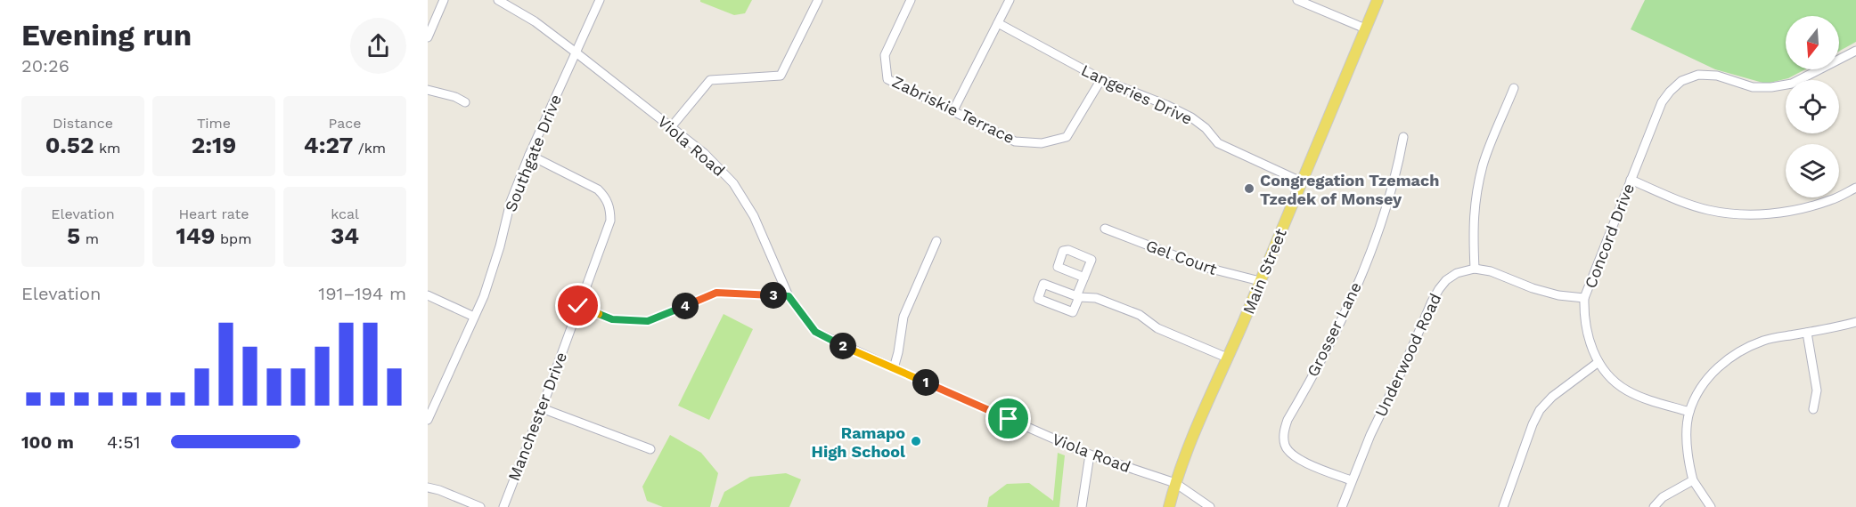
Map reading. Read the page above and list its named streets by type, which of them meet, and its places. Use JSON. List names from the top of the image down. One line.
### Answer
{"streets":{"main road":["Main Street"],"street":["Langeries Drive","Zabriskie Terrace","Viola Road","Southgate Drive","Concord Drive","Gel Court","Grosser Lane","Underwood Road","Manchester Drive"]},"crossings":[["Langeries Drive","Zabriskie Terrace"],["Langeries Drive","Main Street"],["Viola Road","Southgate Drive"],["Viola Road","Main Street"],["Southgate Drive","Manchester Drive"],["Gel Court","Main Street"],["Grosser Lane","Underwood Road"]],"places":["Congregation Tzemach Tzedek of Monsey","Ramapo High School"],"north":"bottom","page":{"heading":["Evening run","20:26"],"stats":[["Distance","0.52 km"],["Time","2:19"],["Pace","4:27 /km"],["Elevation","5 m"],["Heart rate","149 bpm"],["kcal","34"]],"chart":["Elevation","191–194 m"],"pins":["3","4","2","1"],"list":[{"name":"100 m","note":"4:51"}]}}
